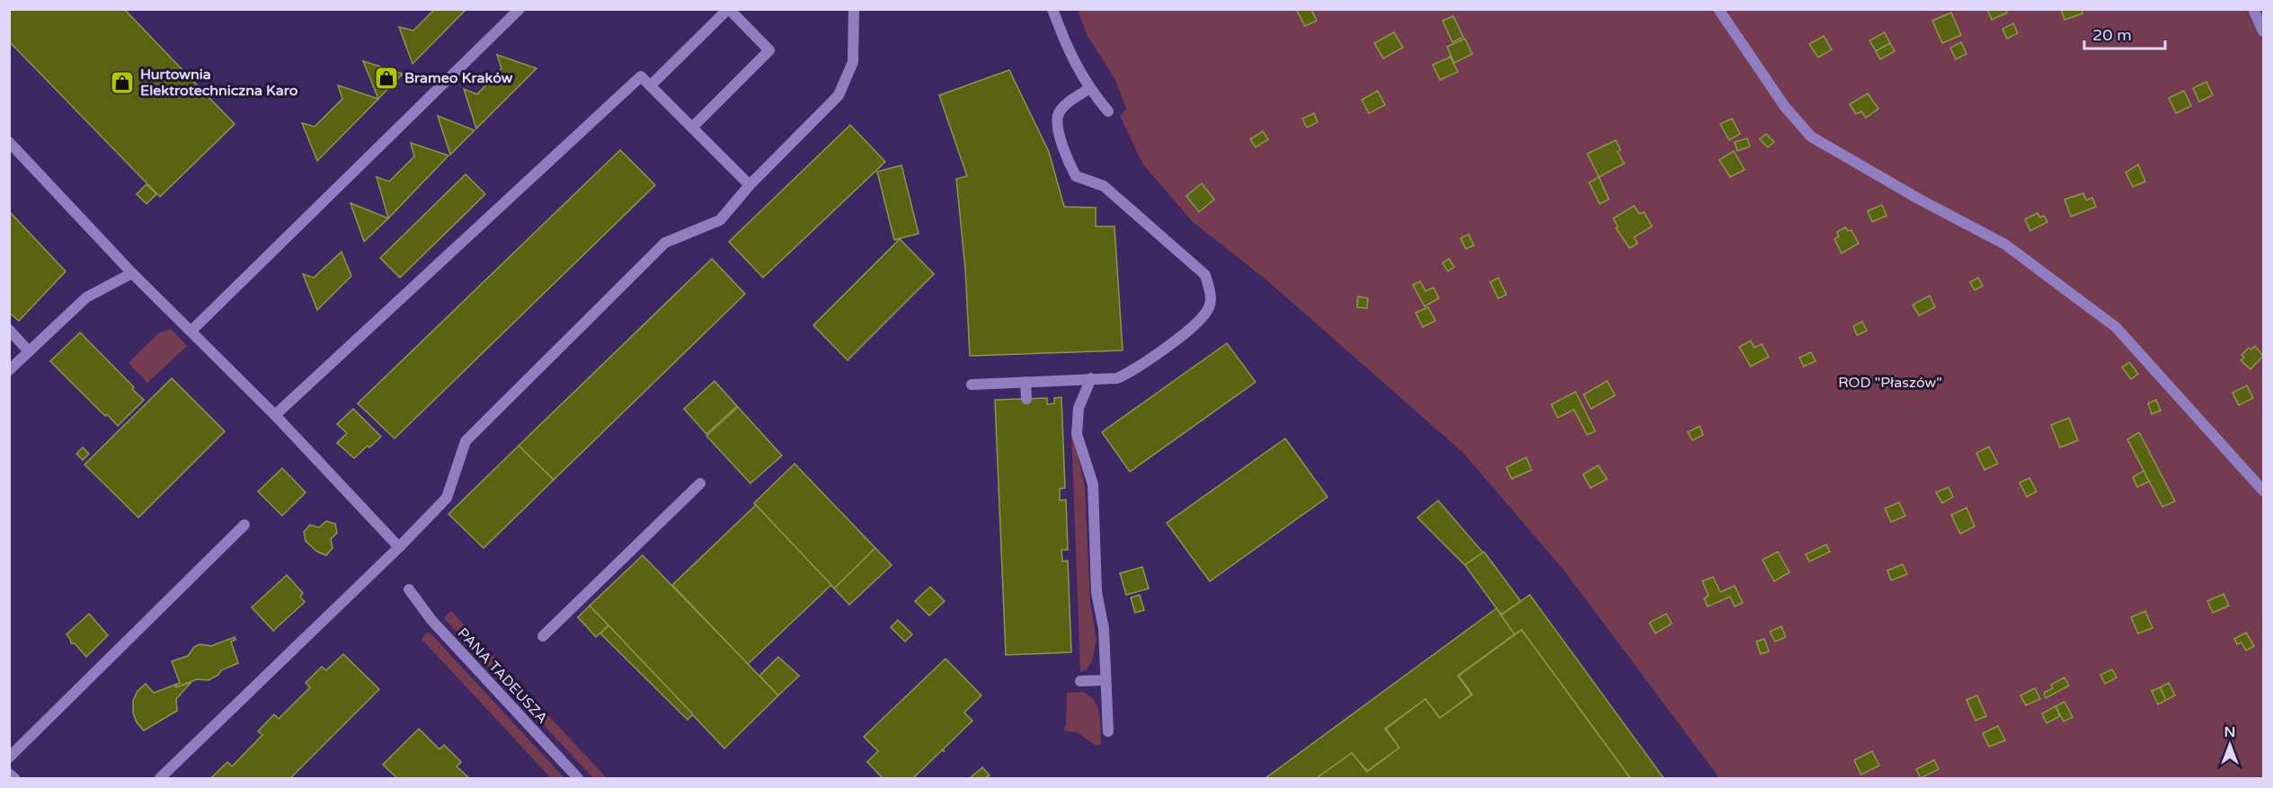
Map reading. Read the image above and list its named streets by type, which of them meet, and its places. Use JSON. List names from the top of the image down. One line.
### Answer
{"streets":{"street":["PANA TADEUSZA"]},"parks":["ROD \"Płaszów\""],"places":{"shop":["Brameo Kraków","Hurtownia Elektrotechniczna Karo"]},"scale_bar":"20 m","north":"top"}
